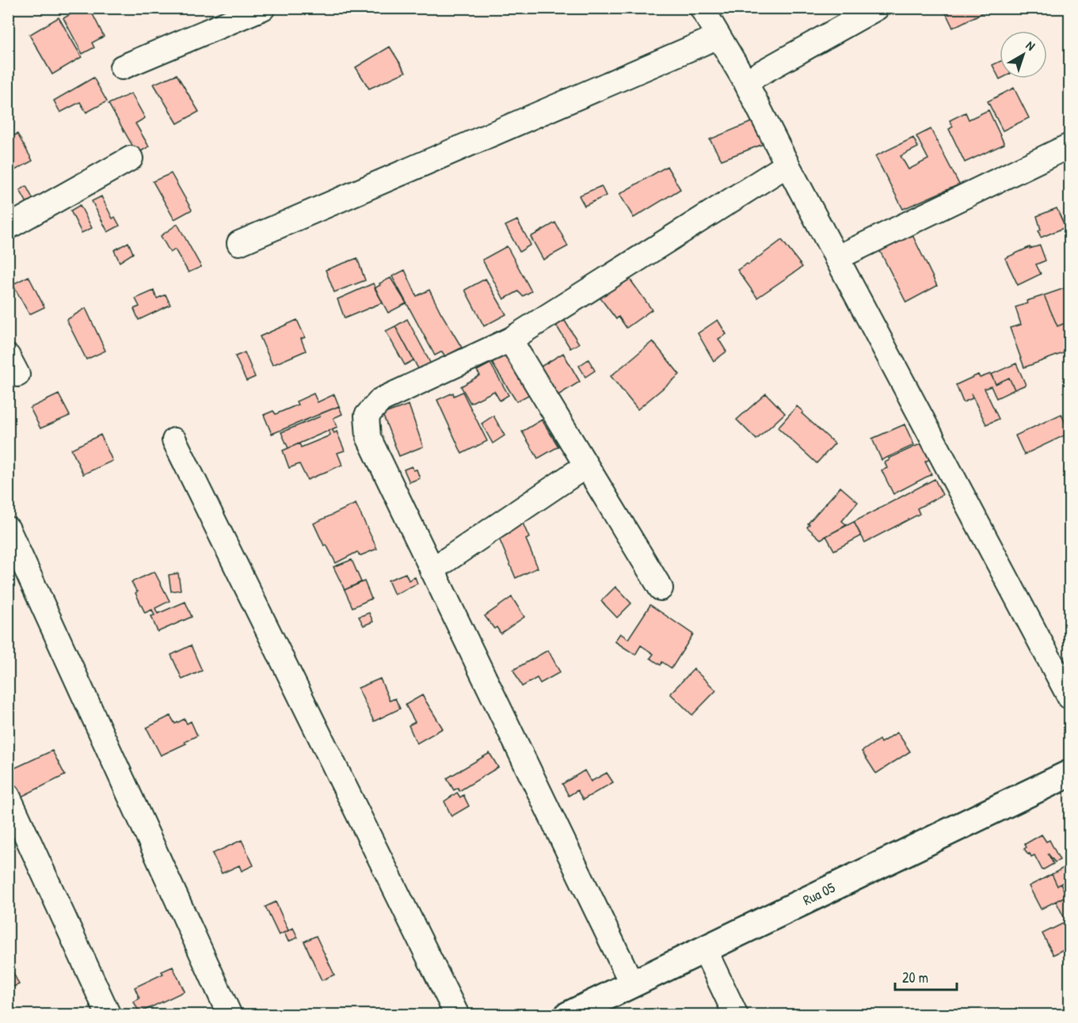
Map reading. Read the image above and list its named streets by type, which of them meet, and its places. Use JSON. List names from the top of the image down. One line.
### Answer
{"streets":{"street":["Rua 05"]},"scale_bar":"20 m","north":"top right"}
